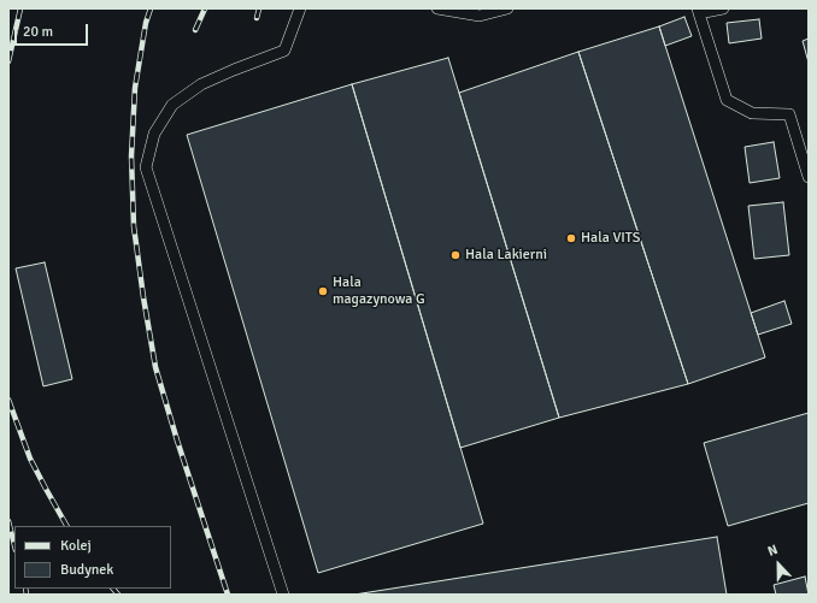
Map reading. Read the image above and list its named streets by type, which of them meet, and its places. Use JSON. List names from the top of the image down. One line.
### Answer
{"places":["Hala VITS","Hala Lakierni","Hala magazynowa G"],"legend":["Kolej","Budynek"],"scale_bar":"20 m","north":"top"}
